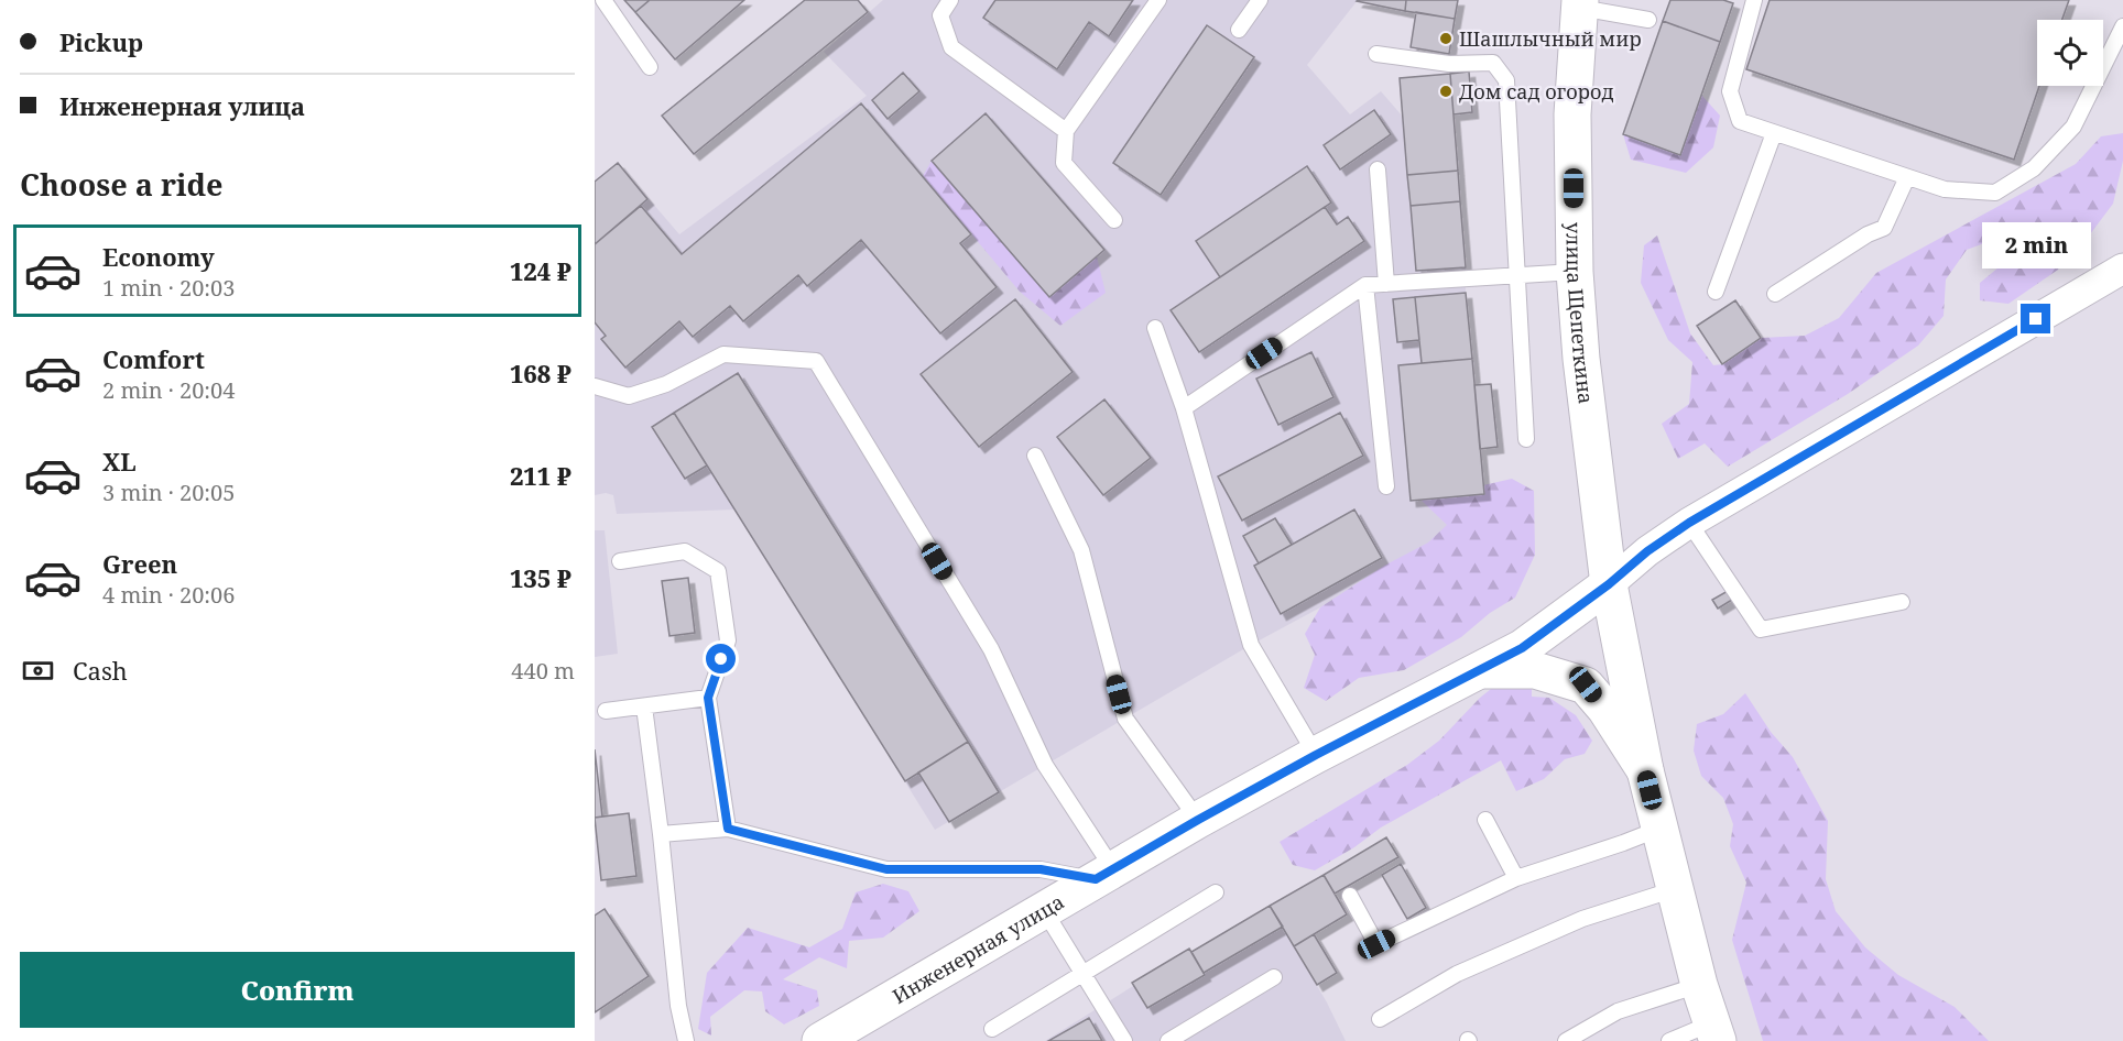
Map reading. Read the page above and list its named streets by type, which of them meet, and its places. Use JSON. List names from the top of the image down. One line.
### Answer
{"streets":{"street":["улица Щепеткина","Инженерная улица"]},"crossings":[["улица Щепеткина","Инженерная улица"]],"places":["Шашлычный мир","Дом сад огород"],"page":{"banner":["Pickup","Инженерная улица"],"heading":"Choose a ride","bubble":"2 min","list":[{"name":"Economy","note":"1 min · 20:03","value":"124 ₽"},{"name":"Comfort","note":"2 min · 20:04","value":"168 ₽"},{"name":"XL","note":"3 min · 20:05","value":"211 ₽"},{"name":"Green","note":"4 min · 20:06","value":"135 ₽"}],"pay":["Cash","440 m"],"buttons":"Confirm"}}
